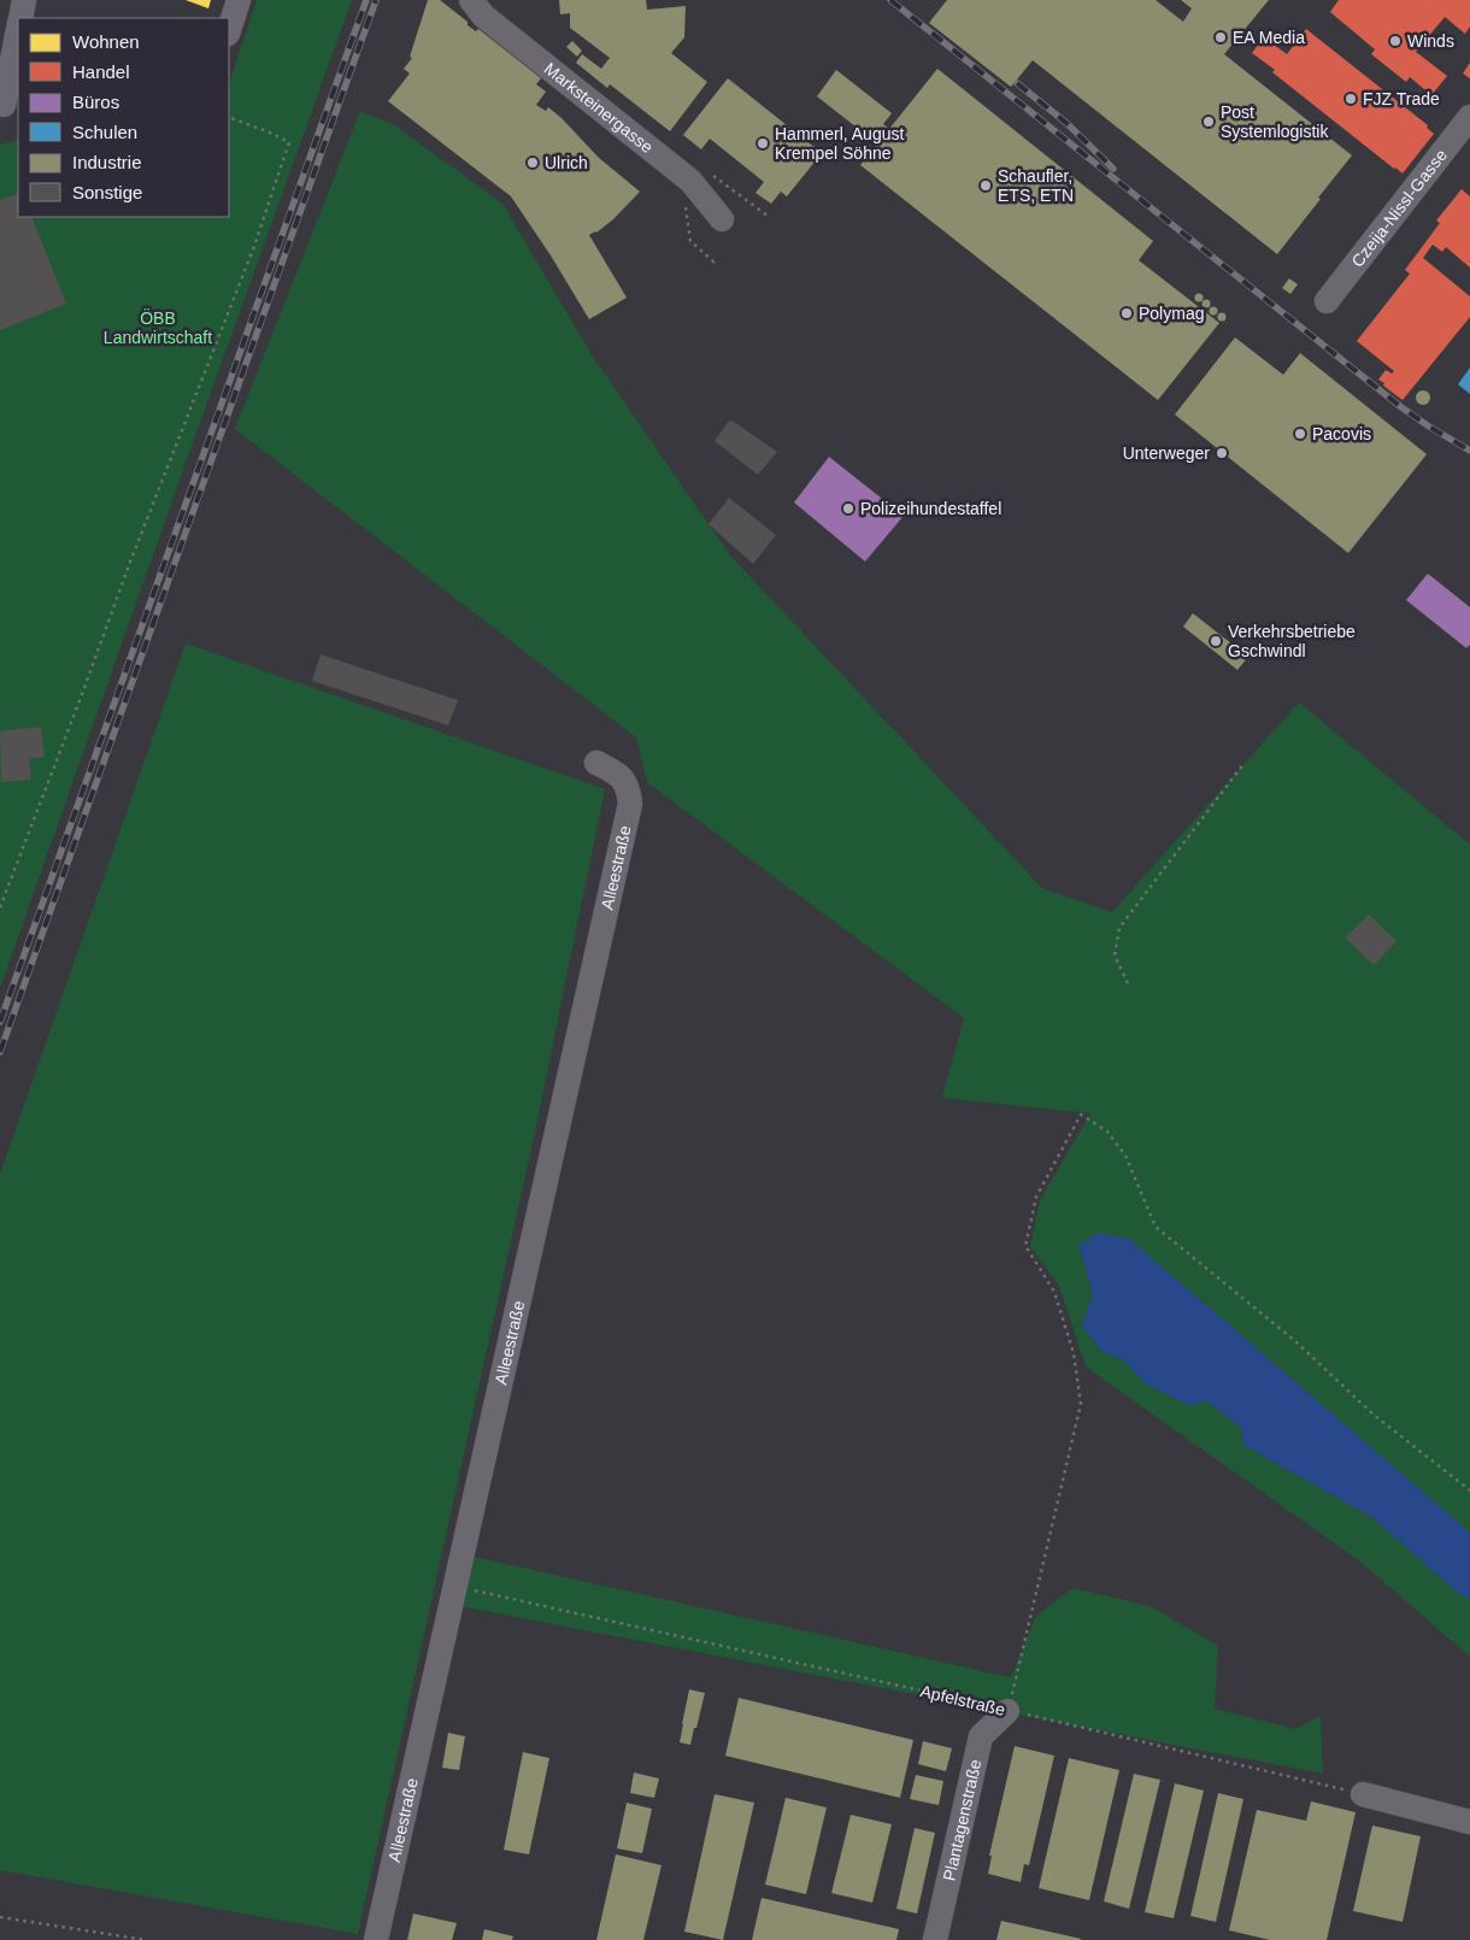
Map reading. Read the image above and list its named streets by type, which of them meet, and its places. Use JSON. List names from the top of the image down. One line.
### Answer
{"streets":{"street":["Marksteinergasse","Czeija-Nissl-Gasse","Alleestraße","Plantagenstraße"],"path":["Apfelstraße"]},"crossings":[["Alleestraße","Apfelstraße"],["Apfelstraße","Plantagenstraße"]],"parks":["ÖBB Landwirtschaft"],"places":["EA Media","Winds","FJZ Trade","Post Systemlogistik","Hammerl, August Krempel Söhne","Ulrich","Schaufler, ETS, ETN","Polymag","Pacovis","Unterweger","Polizeihundestaffel","Verkehrsbetriebe Gschwindl"],"legend":["Wohnen","Handel","Büros","Schulen","Industrie","Sonstige"]}
